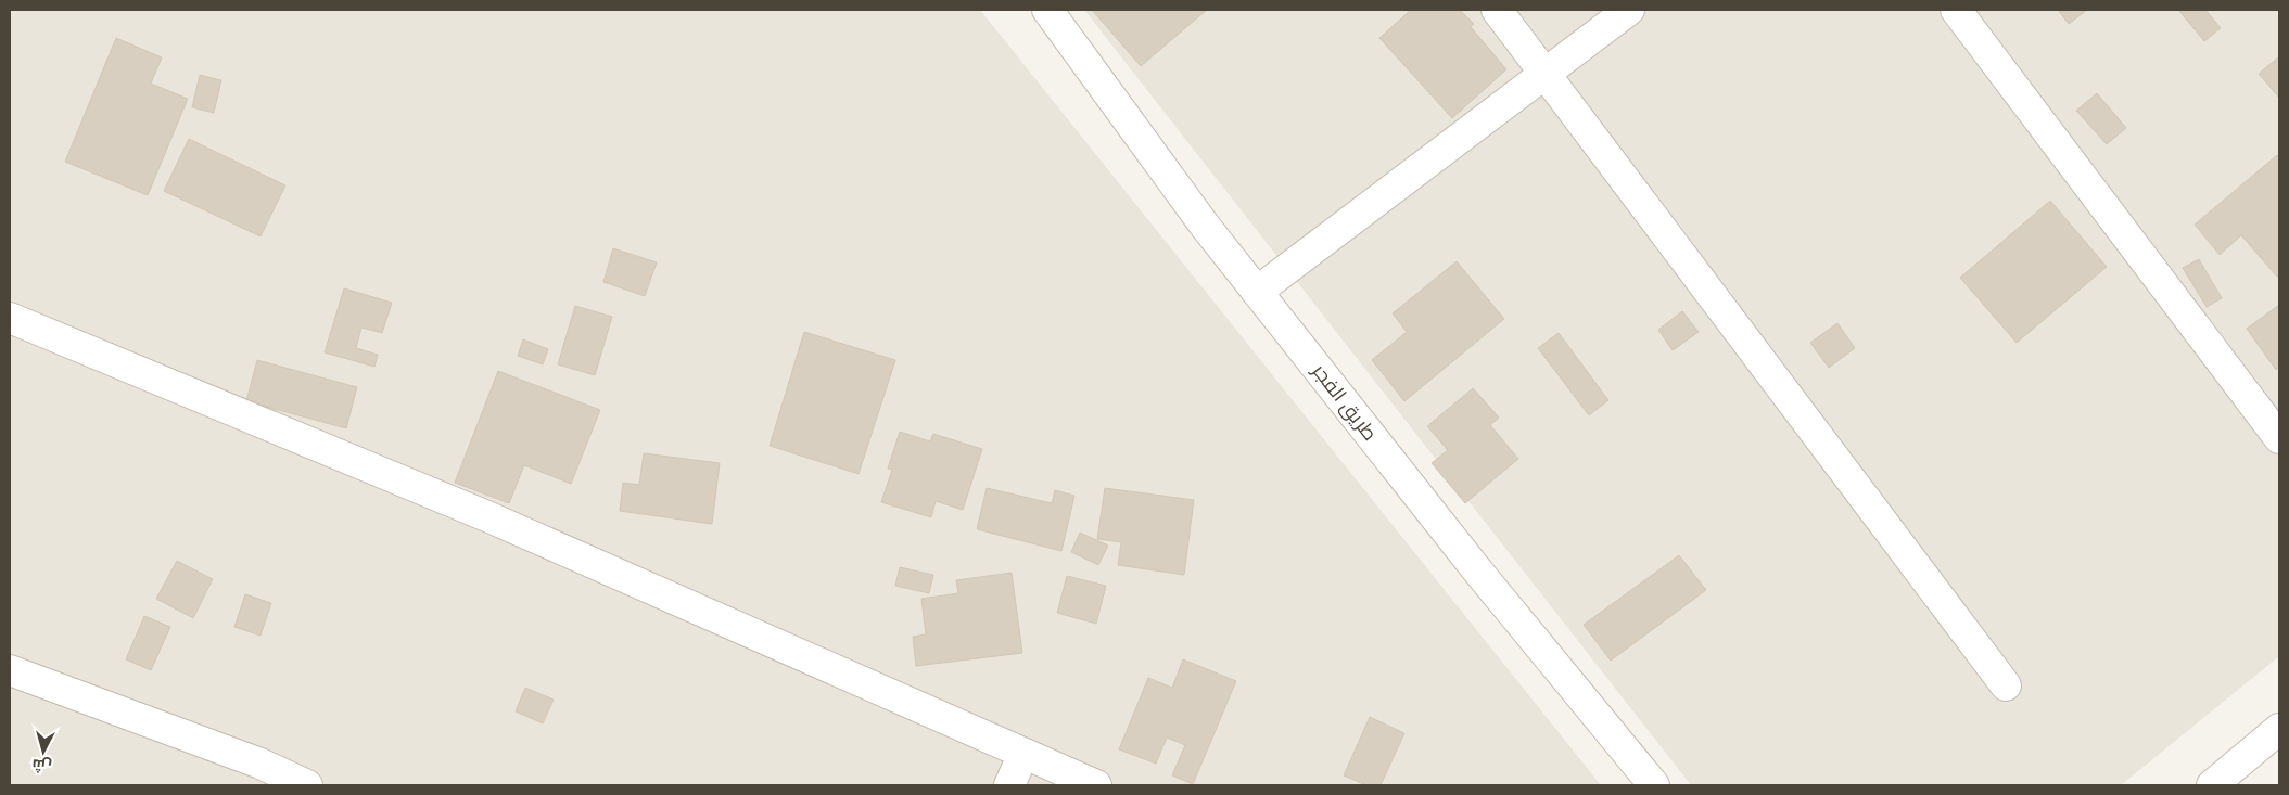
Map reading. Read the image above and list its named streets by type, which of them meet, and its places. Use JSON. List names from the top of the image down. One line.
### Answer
{"streets":{"street":["طريق الفجر"]},"north":"bottom"}
